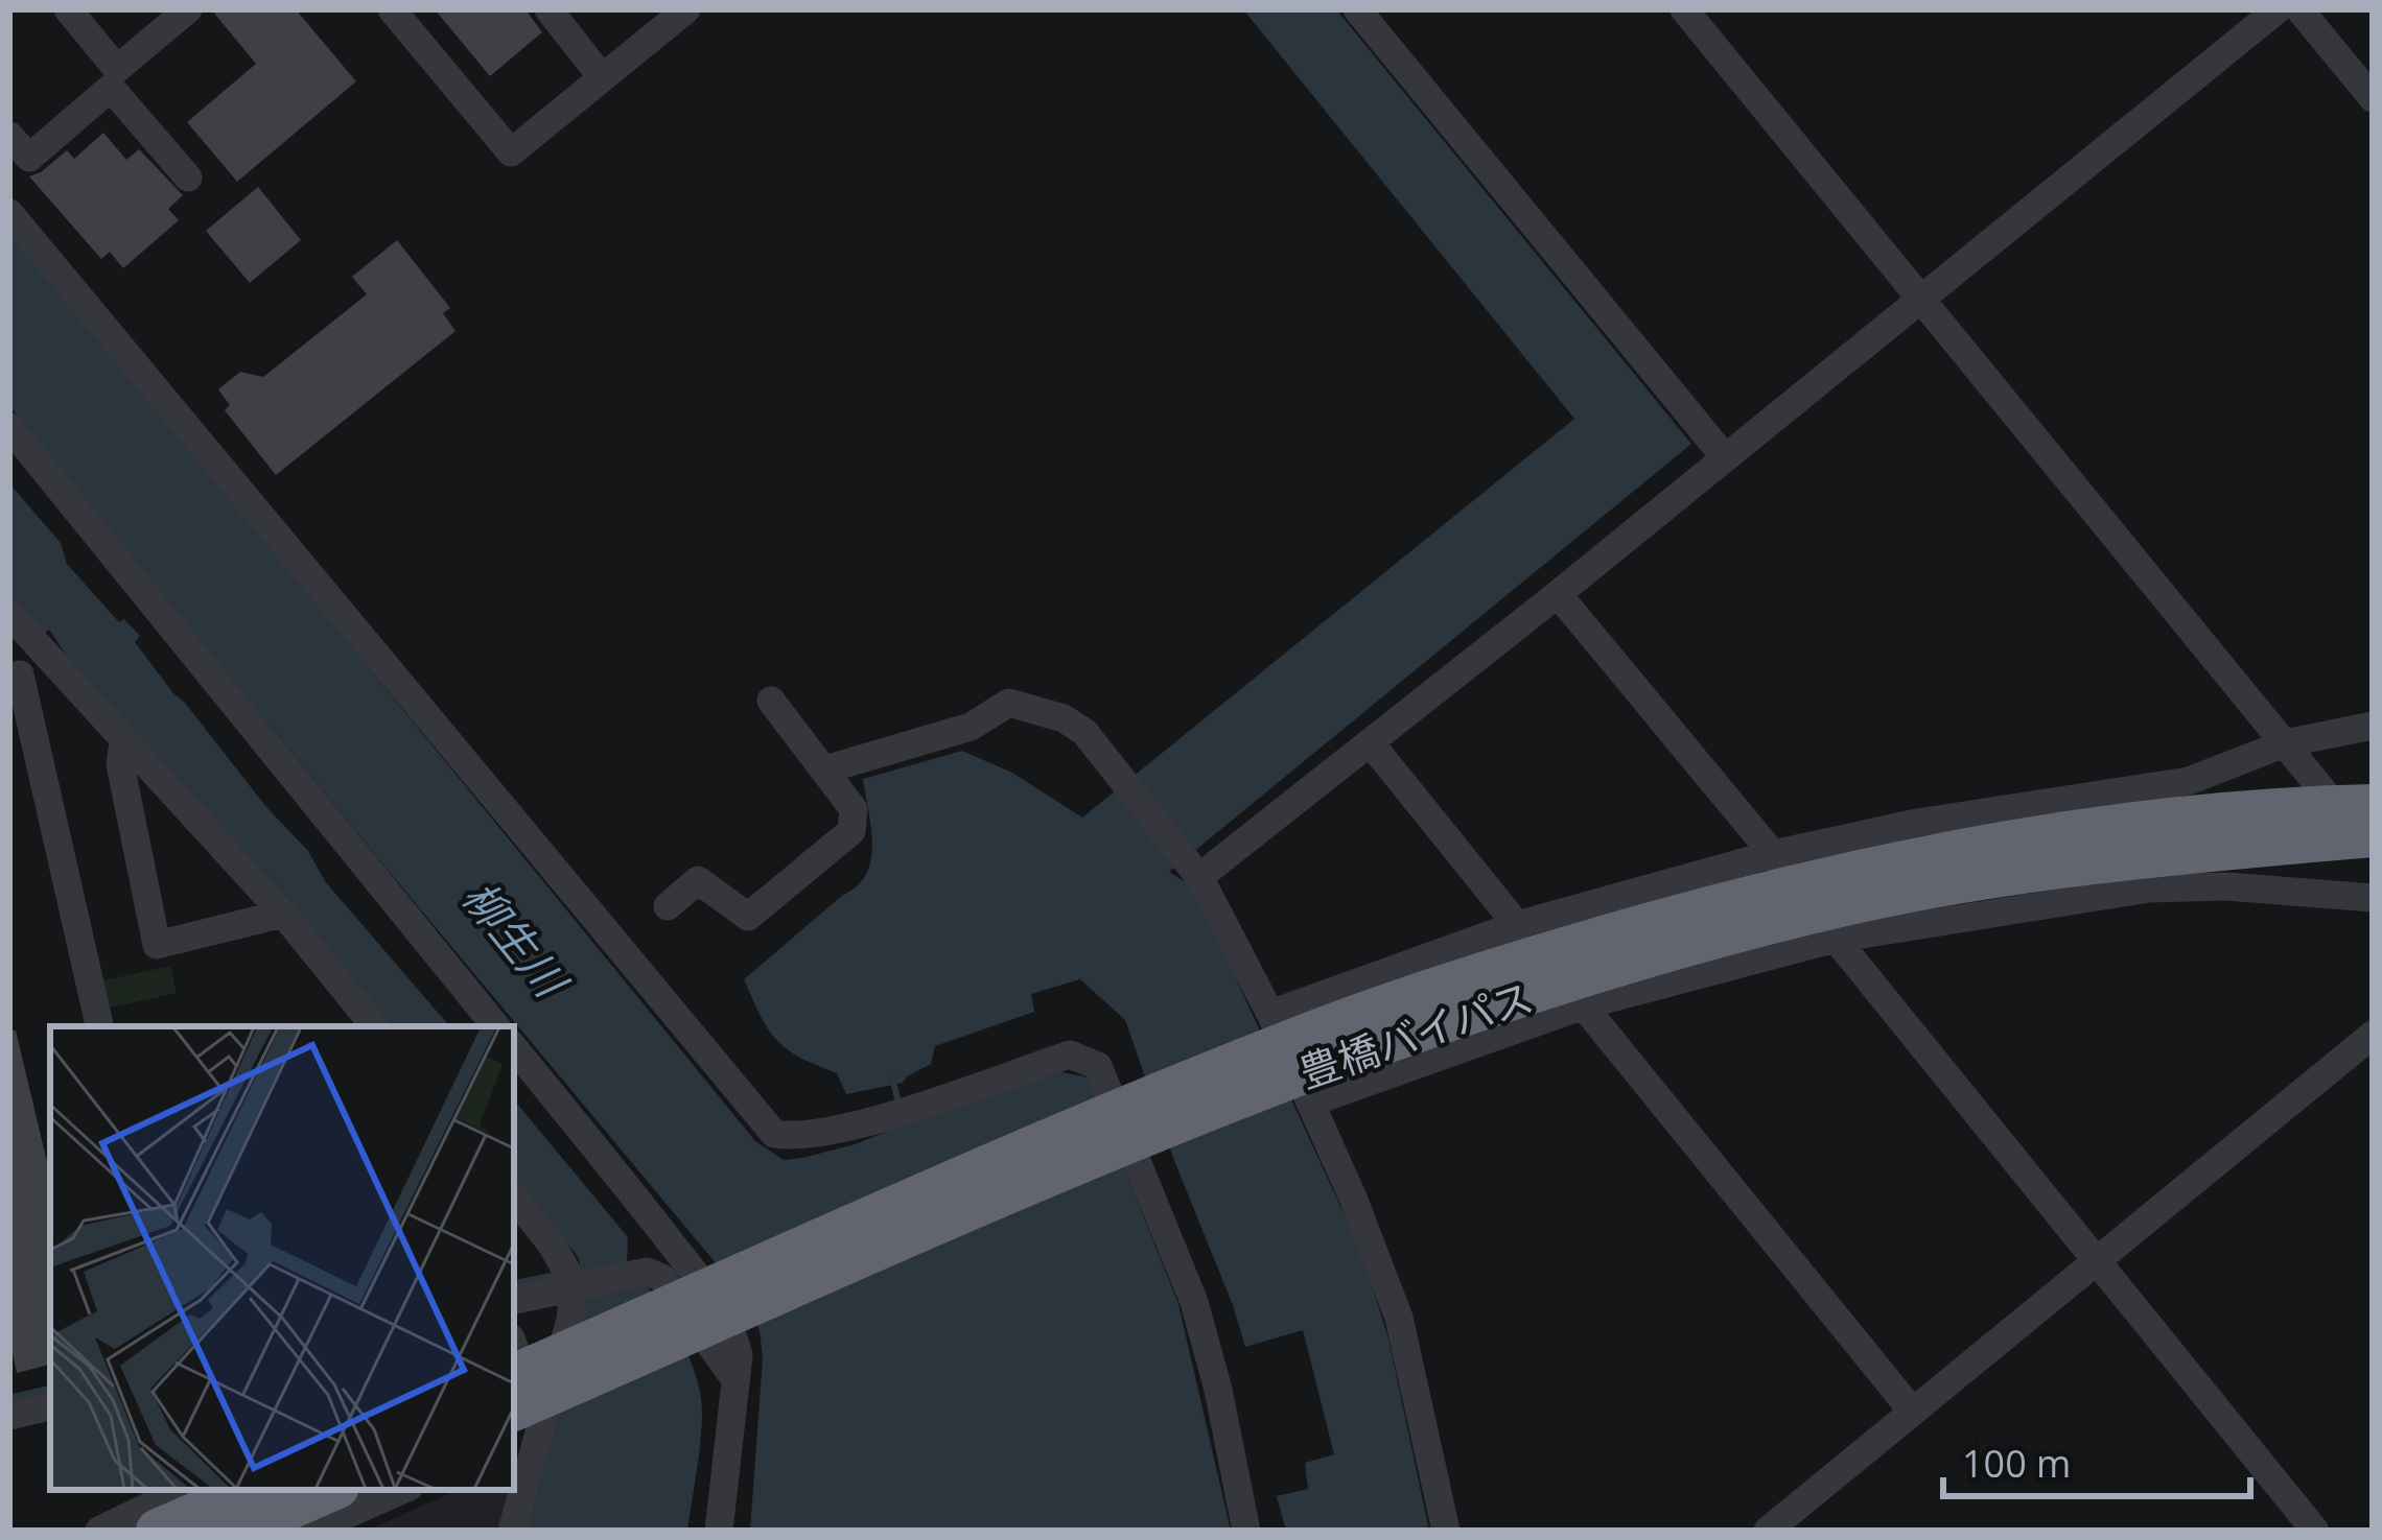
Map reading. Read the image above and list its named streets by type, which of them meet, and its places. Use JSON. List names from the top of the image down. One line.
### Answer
{"streets":{"highway":["豊橋バイパス"]},"water":["柳生川"],"scale_bar":"100 m"}
